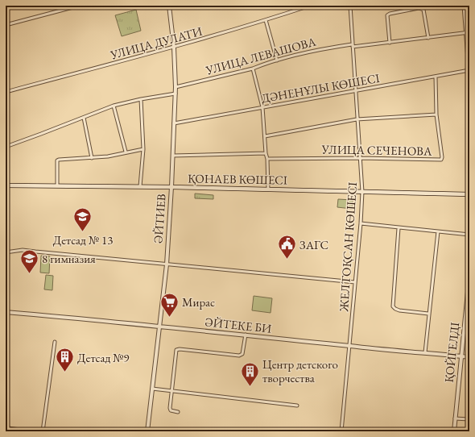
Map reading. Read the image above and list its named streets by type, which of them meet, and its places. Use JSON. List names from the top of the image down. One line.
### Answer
{"streets":{"main road":["ҚОНАЕВ КӨШЕСІ"],"street":["УЛИЦА ДУЛАТИ","УЛИЦА ЛЕВАШОВА","ДӘНЕНҰЛЫ КӨШЕСІ","УЛИЦА СЕЧЕНОВА","ӘЙТИЕВ","ЖЕЛТОҚСАН КӨШЕСІ","ӘЙТЕКЕ БИ","ҚОЙГЕЛДІ"]},"crossings":[["УЛИЦА ДУЛАТИ","ӘЙТИЕВ"],["УЛИЦА ЛЕВАШОВА","ӘЙТИЕВ"],["УЛИЦА ЛЕВАШОВА","ЖЕЛТОҚСАН КӨШЕСІ"],["ДӘНЕНҰЛЫ КӨШЕСІ","УЛИЦА СЕЧЕНОВА"],["ДӘНЕНҰЛЫ КӨШЕСІ","ӘЙТИЕВ"],["ДӘНЕНҰЛЫ КӨШЕСІ","ЖЕЛТОҚСАН КӨШЕСІ"],["УЛИЦА СЕЧЕНОВА","ЖЕЛТОҚСАН КӨШЕСІ"],["ҚОНАЕВ КӨШЕСІ","ӘЙТИЕВ"],["ҚОНАЕВ КӨШЕСІ","ЖЕЛТОҚСАН КӨШЕСІ"],["ӘЙТИЕВ","ӘЙТЕКЕ БИ"],["ЖЕЛТОҚСАН КӨШЕСІ","ӘЙТЕКЕ БИ"],["ӘЙТЕКЕ БИ","ҚОЙГЕЛДІ"]],"places":{"school or university":["Детсад № 13","8 гимназия"],"public building":["ЗАГС"],"supermarket":["Мирас"],"building":["Детсад №9","Центр детского творчества"]}}
